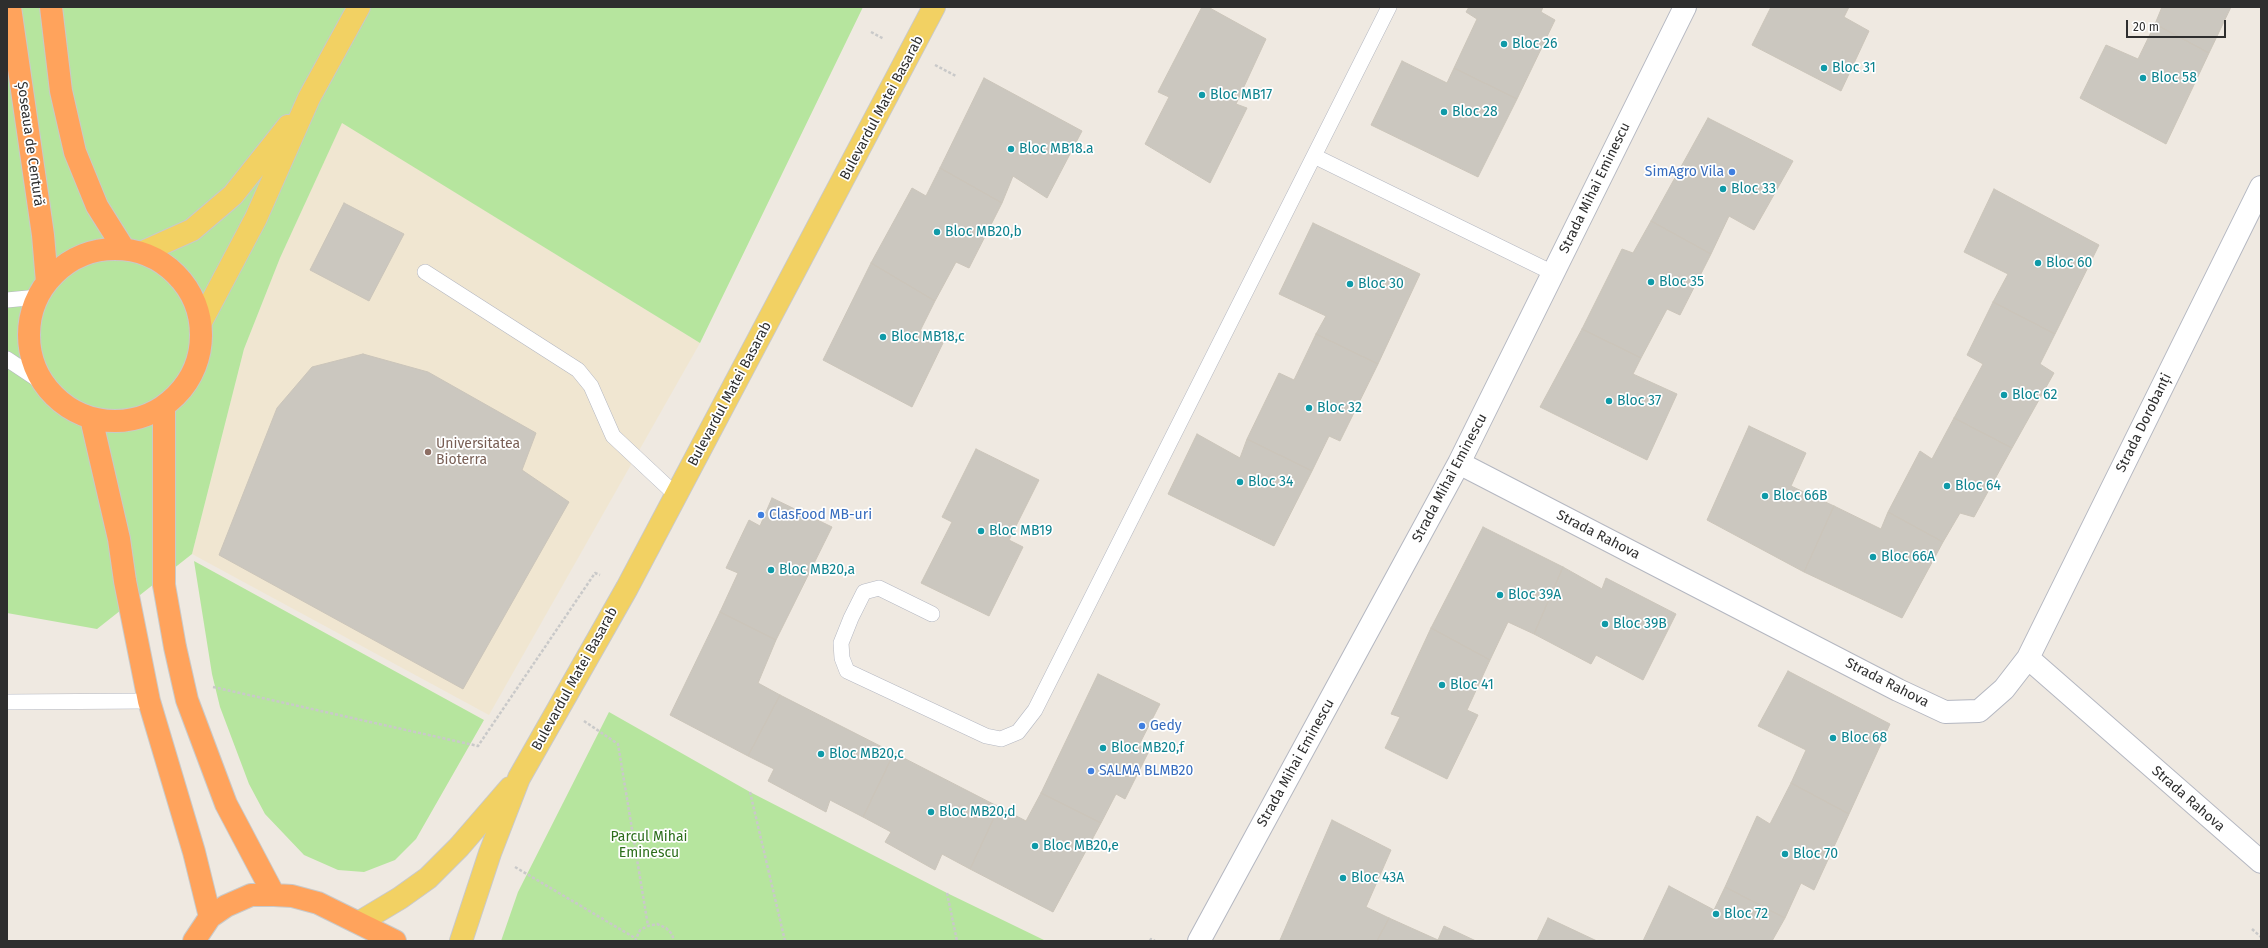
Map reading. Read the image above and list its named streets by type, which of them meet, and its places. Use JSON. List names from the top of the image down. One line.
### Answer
{"streets":{"highway":["Șoseaua de Centură"],"main road":["Bulevardul Matei Basarab"],"street":["Strada Mihai Eminescu","Strada Dorobanți","Strada Rahova"]},"crossings":[["Strada Mihai Eminescu","Strada Rahova"],["Strada Dorobanți","Strada Rahova"]],"parks":["Parcul Mihai Eminescu"],"places":["Bloc 26","Bloc 31","Bloc 58","Bloc MB17","Bloc 28","Bloc MB18.a","SimAgro Vila","Bloc 33","Bloc MB20,b","Bloc 60","Bloc 35","Bloc 30","Bloc MB18,c","Bloc 62","Bloc 37","Bloc 32","Universitatea Bioterra","Bloc 34","Bloc 64","Bloc 66B","ClasFood MB-uri","Bloc MB19","Bloc 66A","Bloc MB20,a","Bloc 39A","Bloc 39B","Bloc 41","Gedy","Bloc 68","Bloc MB20,f","Bloc MB20,c","SALMA BLMB20","Bloc MB20,d","Bloc MB20,e","Bloc 70","Bloc 43A","Bloc 72"],"scale_bar":"20 m"}
